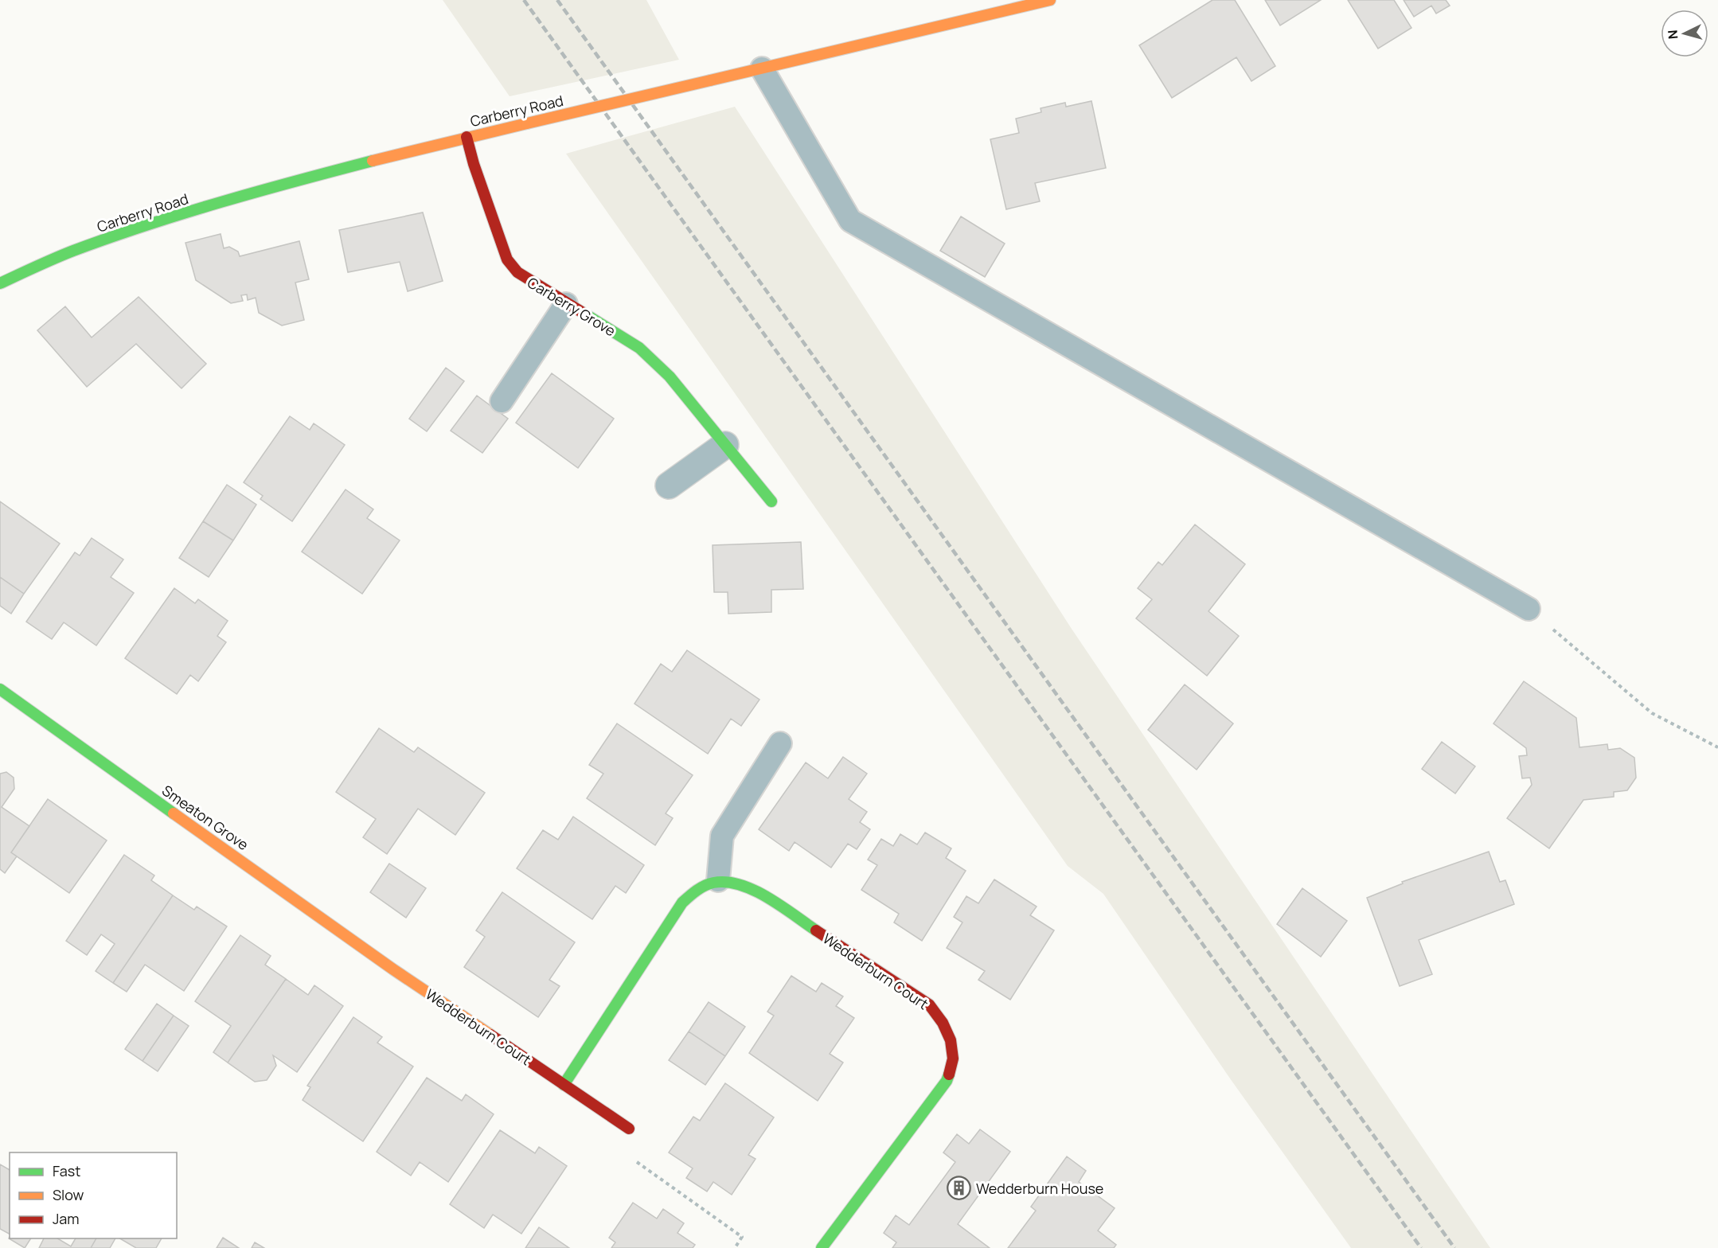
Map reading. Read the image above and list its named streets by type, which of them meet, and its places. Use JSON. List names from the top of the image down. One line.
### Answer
{"streets":{"street":["Carberry Road","Carberry Grove","Smeaton Grove","Wedderburn Court"]},"crossings":[["Carberry Road","Carberry Grove"],["Smeaton Grove","Wedderburn Court"]],"places":{"building":["Wedderburn House"]},"legend":["Fast","Slow","Jam"],"north":"left"}
